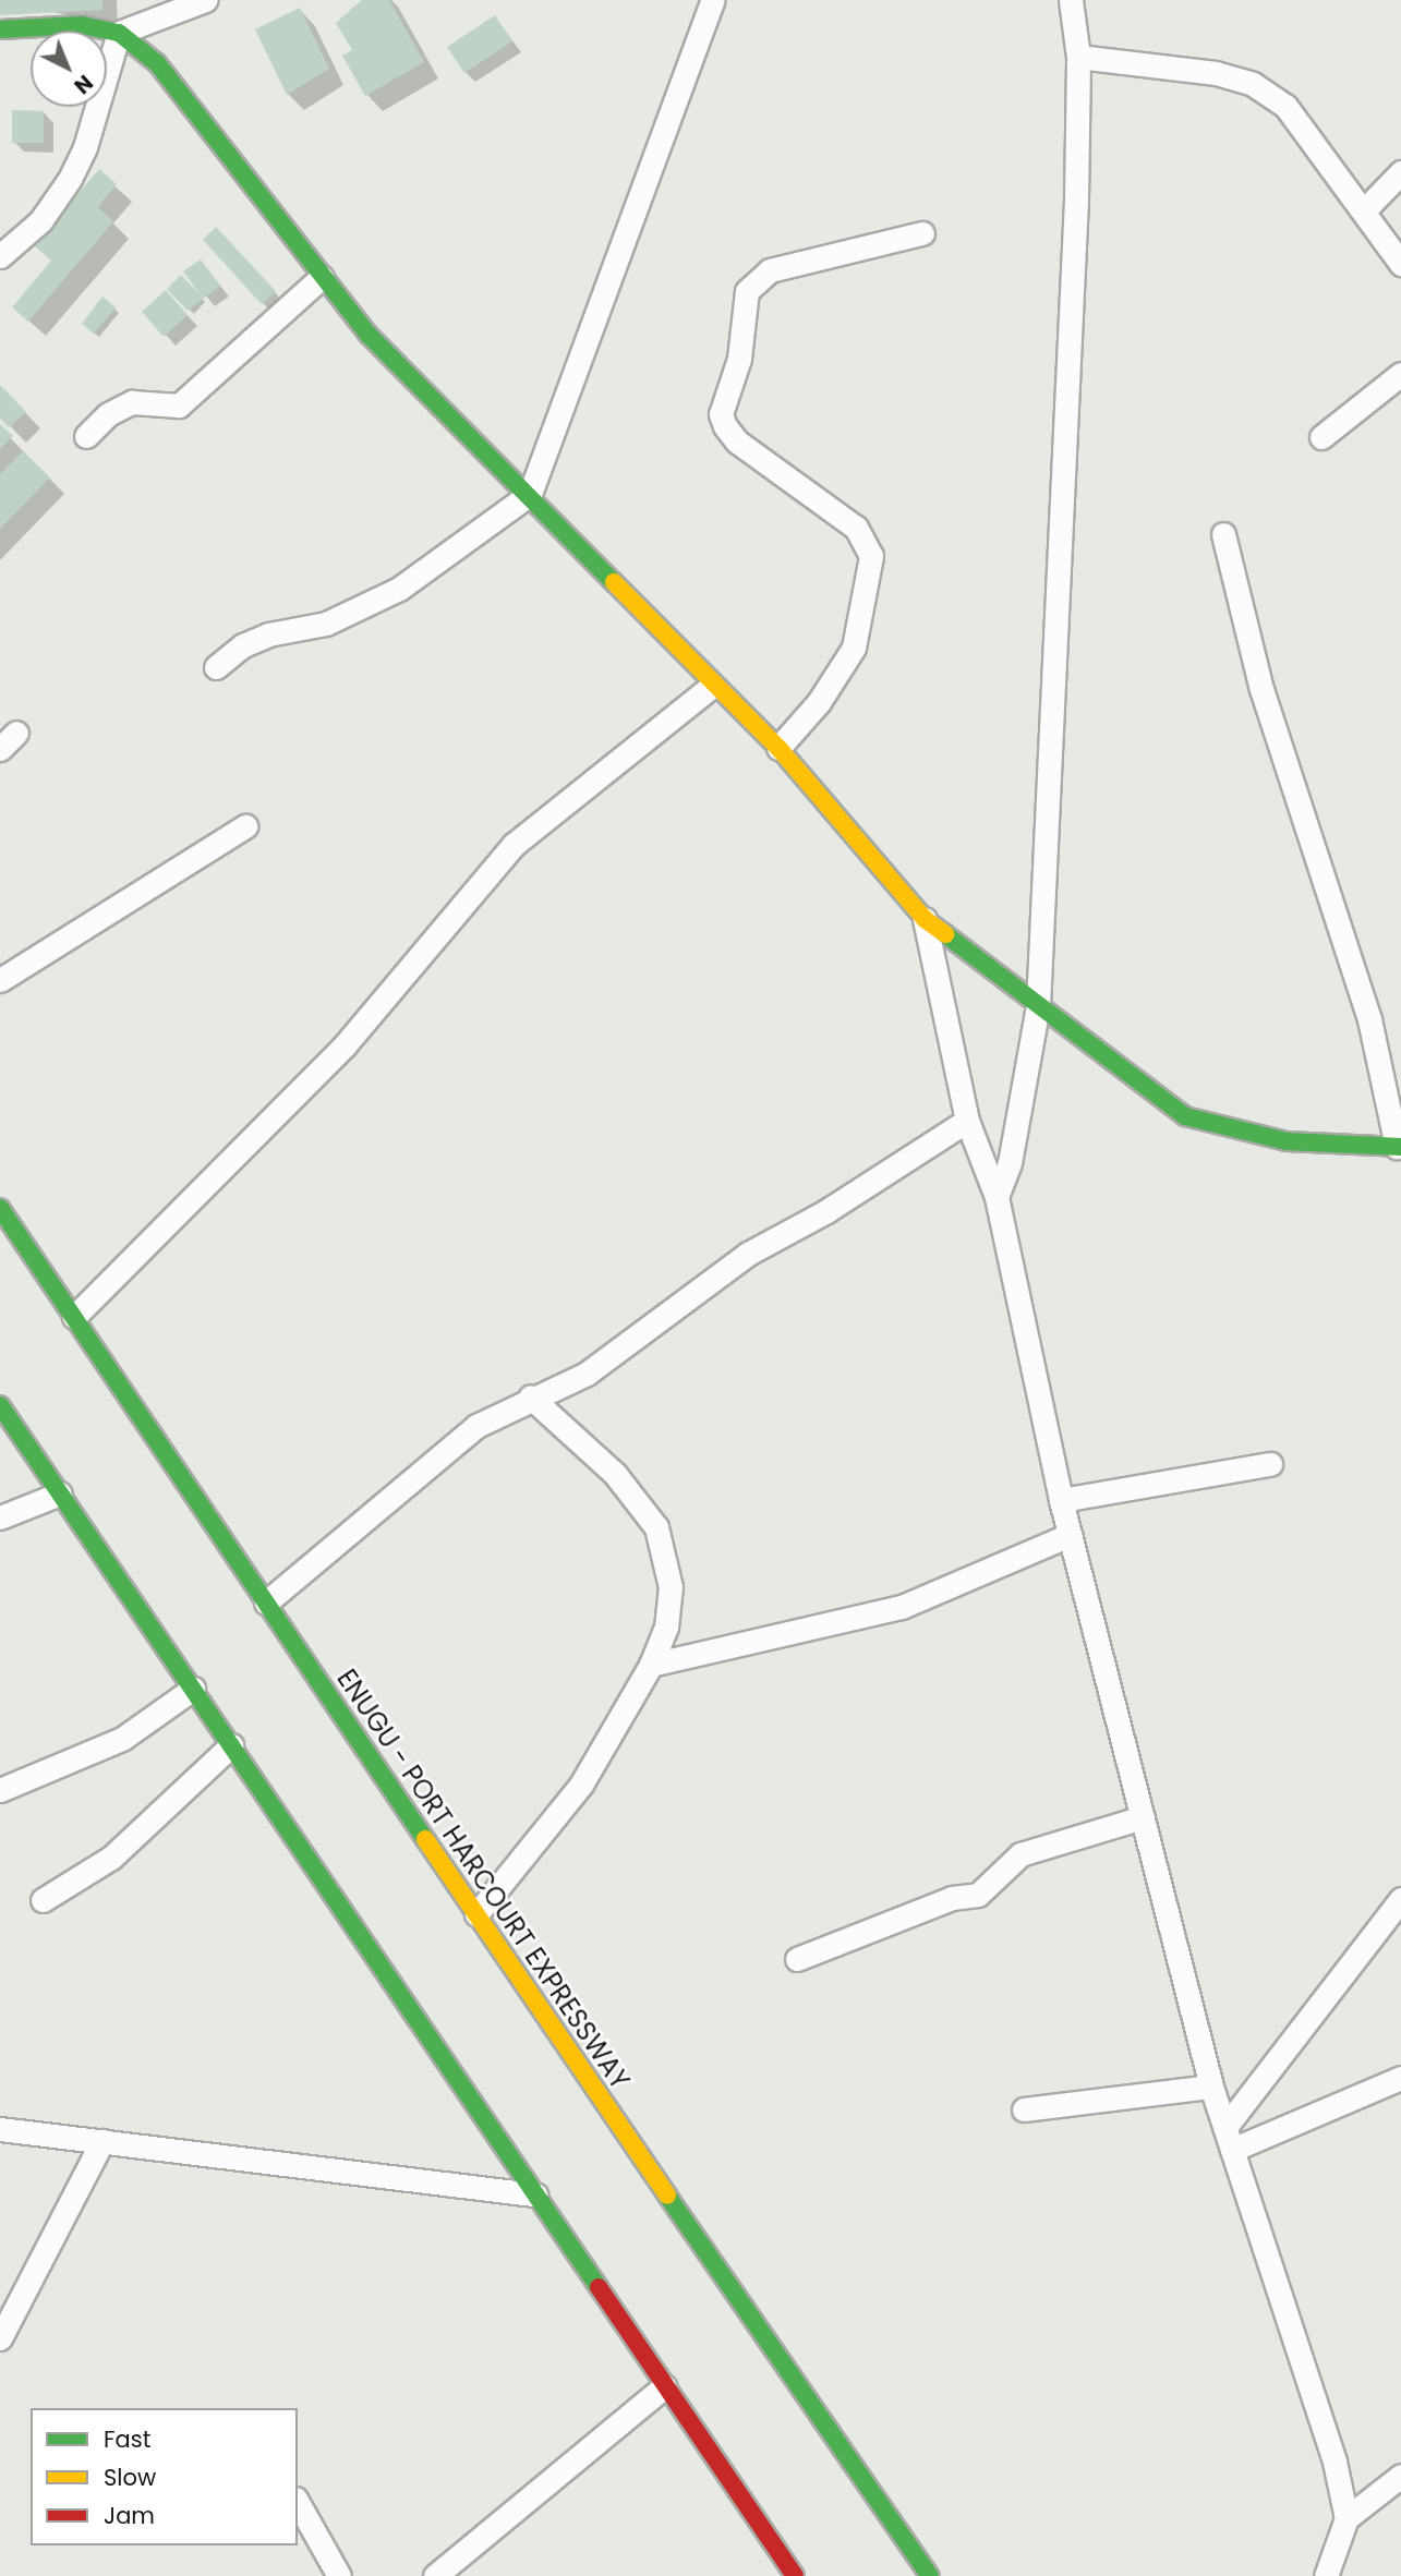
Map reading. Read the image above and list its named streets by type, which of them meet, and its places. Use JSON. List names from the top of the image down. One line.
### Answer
{"streets":{"main road":["ENUGU - PORT HARCOURT EXPRESSWAY"]},"legend":["Fast","Slow","Jam"],"north":"bottom right"}
